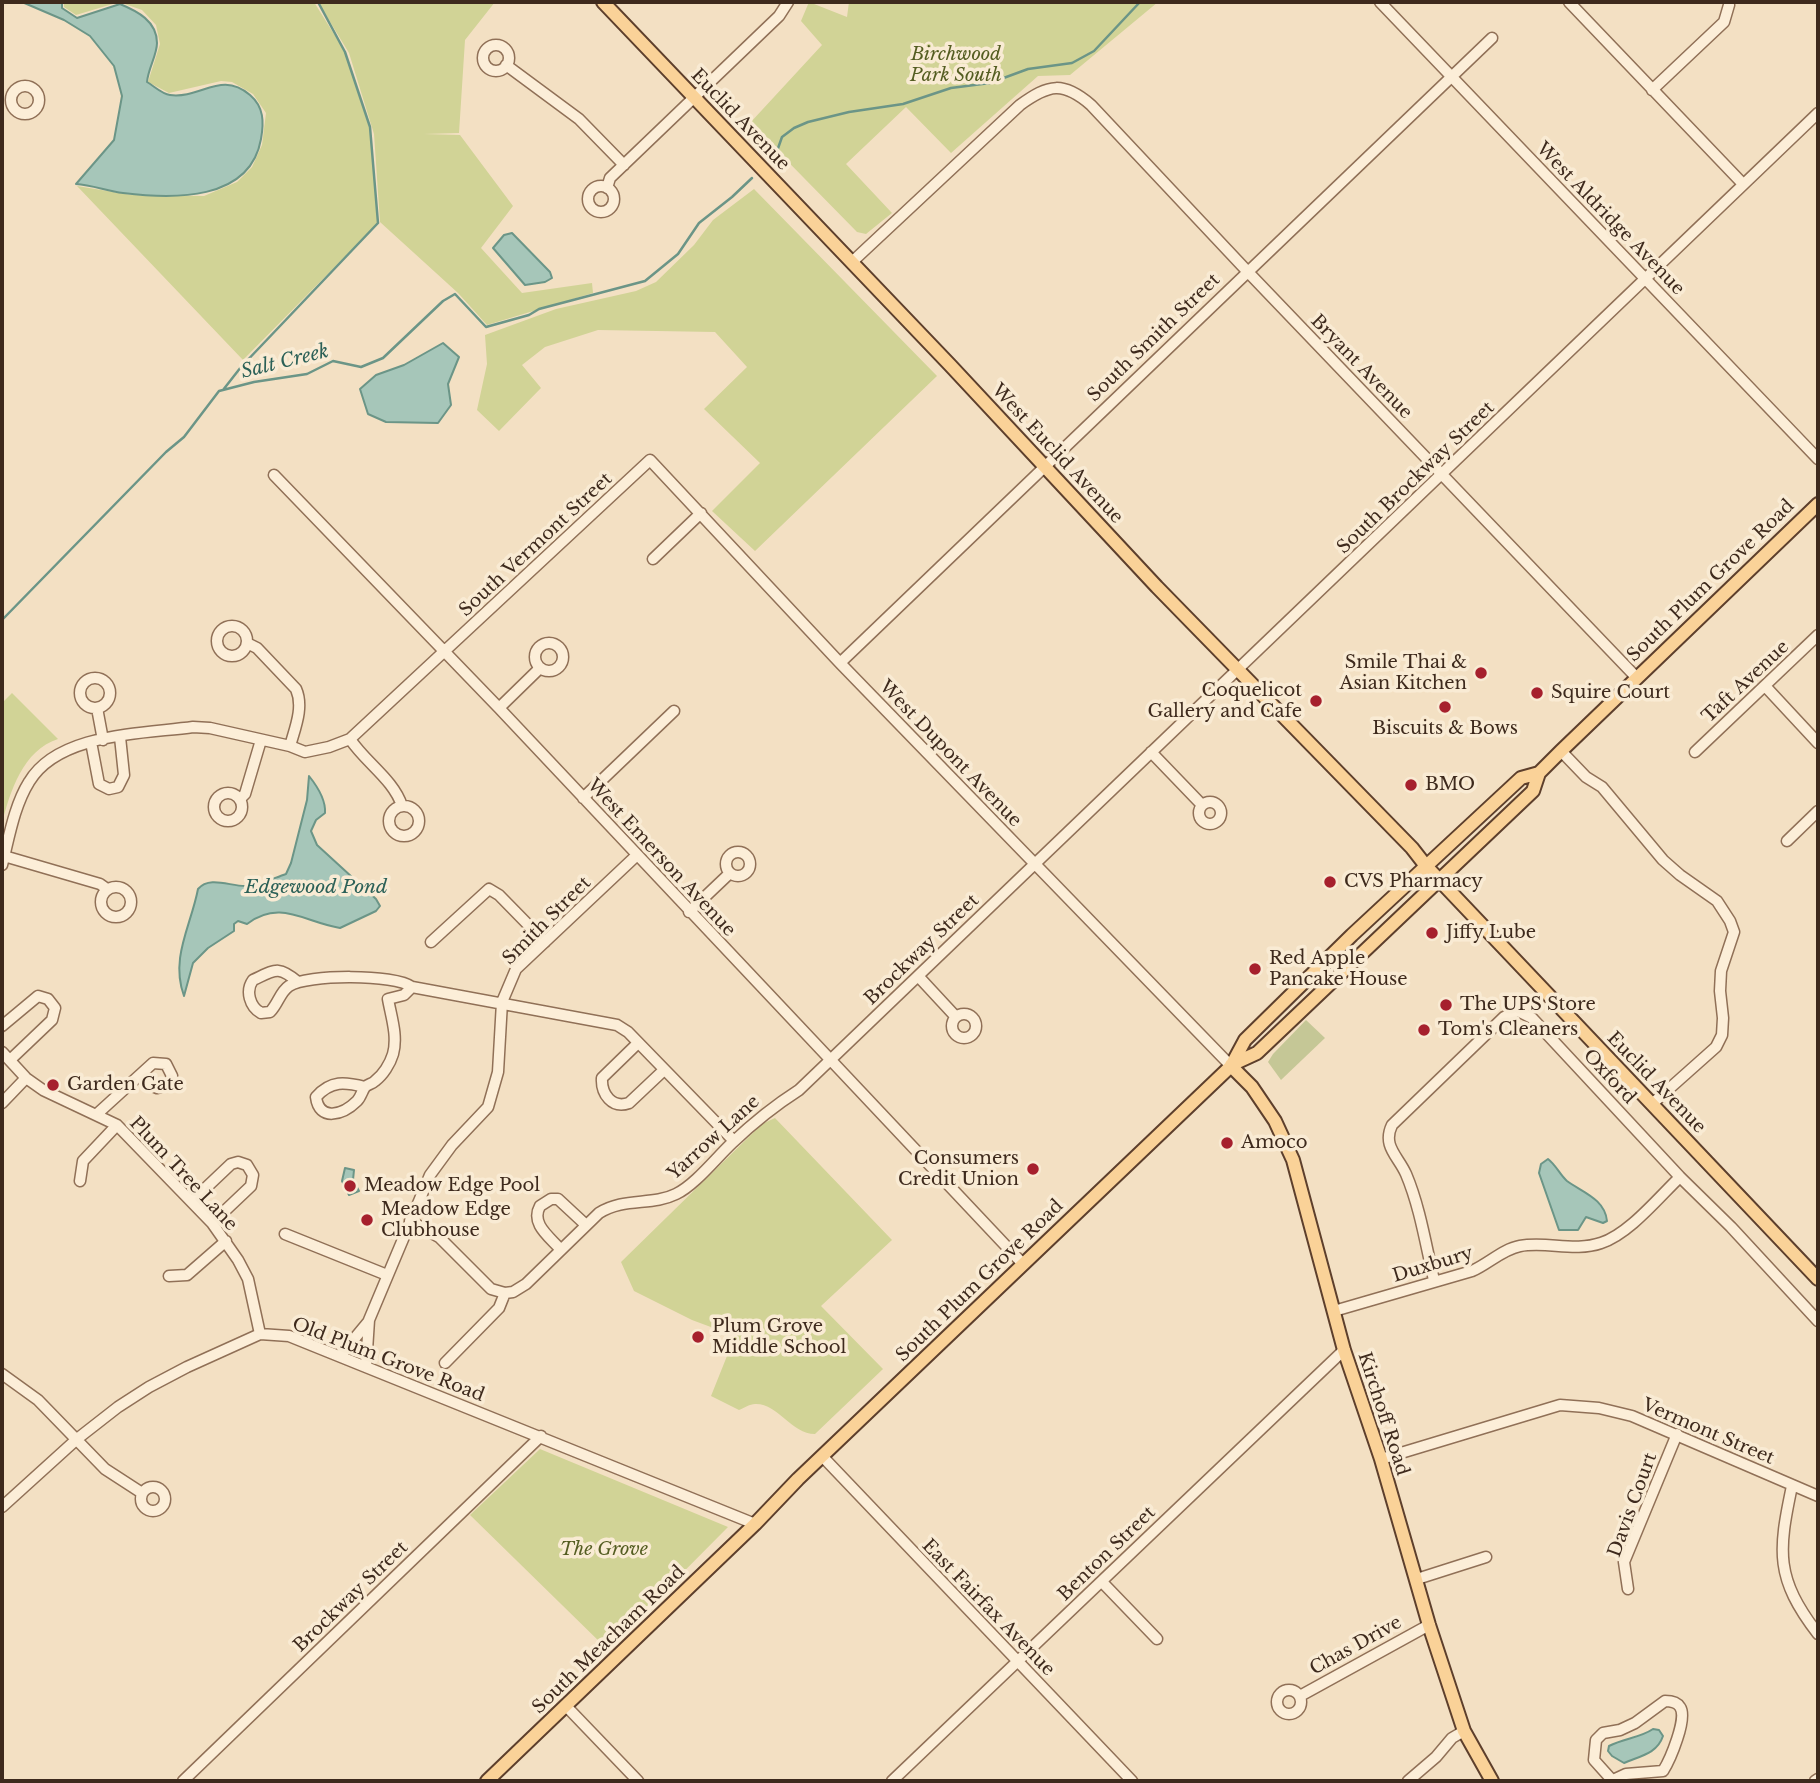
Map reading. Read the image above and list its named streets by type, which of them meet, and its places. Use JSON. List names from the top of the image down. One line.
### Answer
{"streets":{"main road":["Euclid Avenue","West Euclid Avenue","South Plum Grove Road","Kirchoff Road","South Meacham Road"],"street":["West Aldridge Avenue","South Smith Street","Bryant Avenue","South Brockway Street","South Vermont Street","Taft Avenue","West Dupont Avenue","West Emerson Avenue","Smith Street","Brockway Street","Oxford","Yarrow Lane","Plum Tree Lane","Duxbury","Old Plum Grove Road","Vermont Street","Davis Court","Benton Street","East Fairfax Avenue","Chas Drive"]},"crossings":[["Euclid Avenue","Bryant Avenue"],["Euclid Avenue","West Euclid Avenue"],["Euclid Avenue","South Brockway Street"],["Euclid Avenue","South Plum Grove Road"],["West Aldridge Avenue","South Smith Street"],["West Aldridge Avenue","South Brockway Street"],["South Smith Street","Bryant Avenue"],["South Smith Street","West Euclid Avenue"],["South Smith Street","West Dupont Avenue"],["Bryant Avenue","West Euclid Avenue"],["Bryant Avenue","South Brockway Street"],["Bryant Avenue","South Plum Grove Road"],["West Euclid Avenue","South Brockway Street"],["South Brockway Street","West Dupont Avenue"],["South Brockway Street","Brockway Street"],["South Vermont Street","West Dupont Avenue"],["South Vermont Street","West Emerson Avenue"],["South Plum Grove Road","West Dupont Avenue"],["South Plum Grove Road","West Emerson Avenue"],["South Plum Grove Road","Old Plum Grove Road"],["South Plum Grove Road","Kirchoff Road"],["South Plum Grove Road","East Fairfax Avenue"],["South Plum Grove Road","South Meacham Road"],["West Dupont Avenue","Brockway Street"],["West Dupont Avenue","Kirchoff Road"],["West Emerson Avenue","Smith Street"],["West Emerson Avenue","Brockway Street"],["West Emerson Avenue","Yarrow Lane"],["Smith Street","Old Plum Grove Road"],["Brockway Street","Yarrow Lane"],["Brockway Street","Old Plum Grove Road"],["Oxford","Duxbury"],["Plum Tree Lane","Old Plum Grove Road"],["Duxbury","Kirchoff Road"],["Old Plum Grove Road","South Meacham Road"],["Kirchoff Road","Vermont Street"],["Kirchoff Road","Benton Street"],["Kirchoff Road","Chas Drive"],["Vermont Street","Davis Court"],["Benton Street","East Fairfax Avenue"]],"water":["Salt Creek","Edgewood Pond"],"parks":["Birchwood Park South","The Grove"],"places":["Smile Thai & Asian Kitchen","Squire Court","Coquelicot Gallery and Cafe","Biscuits & Bows","BMO","CVS Pharmacy","Jiffy Lube","Red Apple Pancake House","The UPS Store","Tom's Cleaners","Garden Gate","Amoco","Consumers Credit Union","Meadow Edge Pool","Meadow Edge Clubhouse","Plum Grove Middle School"]}
